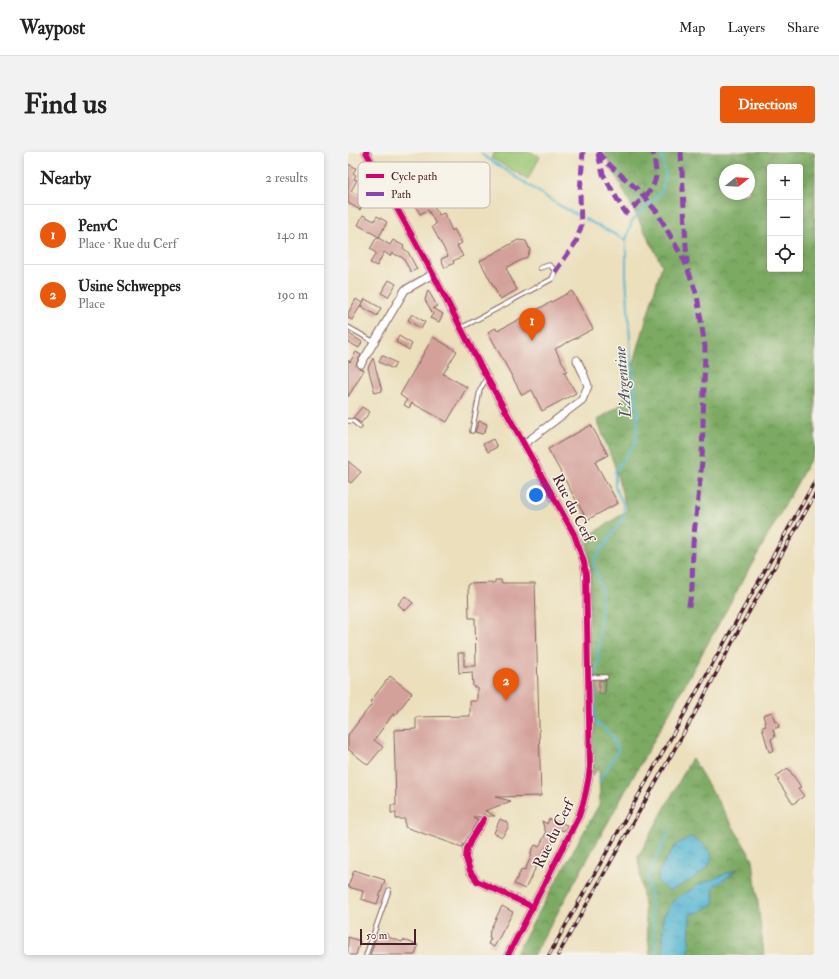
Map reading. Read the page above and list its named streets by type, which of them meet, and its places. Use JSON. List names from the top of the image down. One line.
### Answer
{"streets":{"street":["Rue du Cerf"]},"water":["L'Argentine"],"legend":["Cycle path","Path"],"scale_bar":"50 m","north":"right","page":{"header":"Waypost","nav":["Map","Layers","Share"],"buttons":"Directions","title":"Find us","heading":["Nearby","2 results"],"map_buttons":["+","−"],"list":[{"mark":"1","name":"PenvC","note":"Place · Rue du Cerf","value":"140 m"},{"mark":"2","name":"Usine Schweppes","note":"Place","value":"190 m"}],"pins":["1","2"],"scale":"50 m"}}
